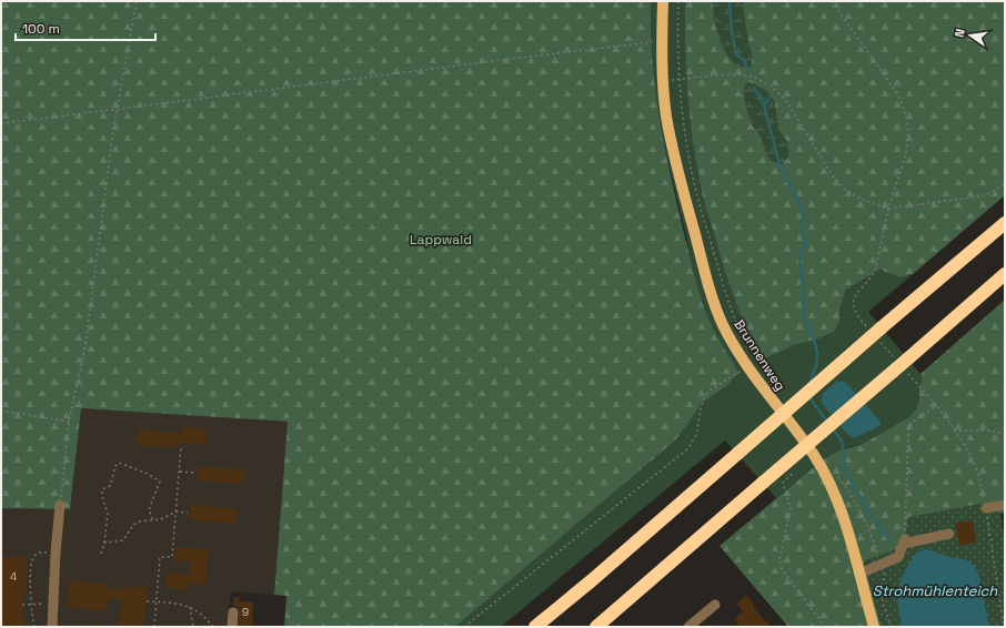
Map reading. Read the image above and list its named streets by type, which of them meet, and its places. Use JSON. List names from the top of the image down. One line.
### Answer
{"streets":{"main road":["Brunnenweg"]},"water":["Strohmühlenteich"],"parks":["Lappwald"],"house_numbers":["4","9"],"scale_bar":"100 m","north":"left"}
